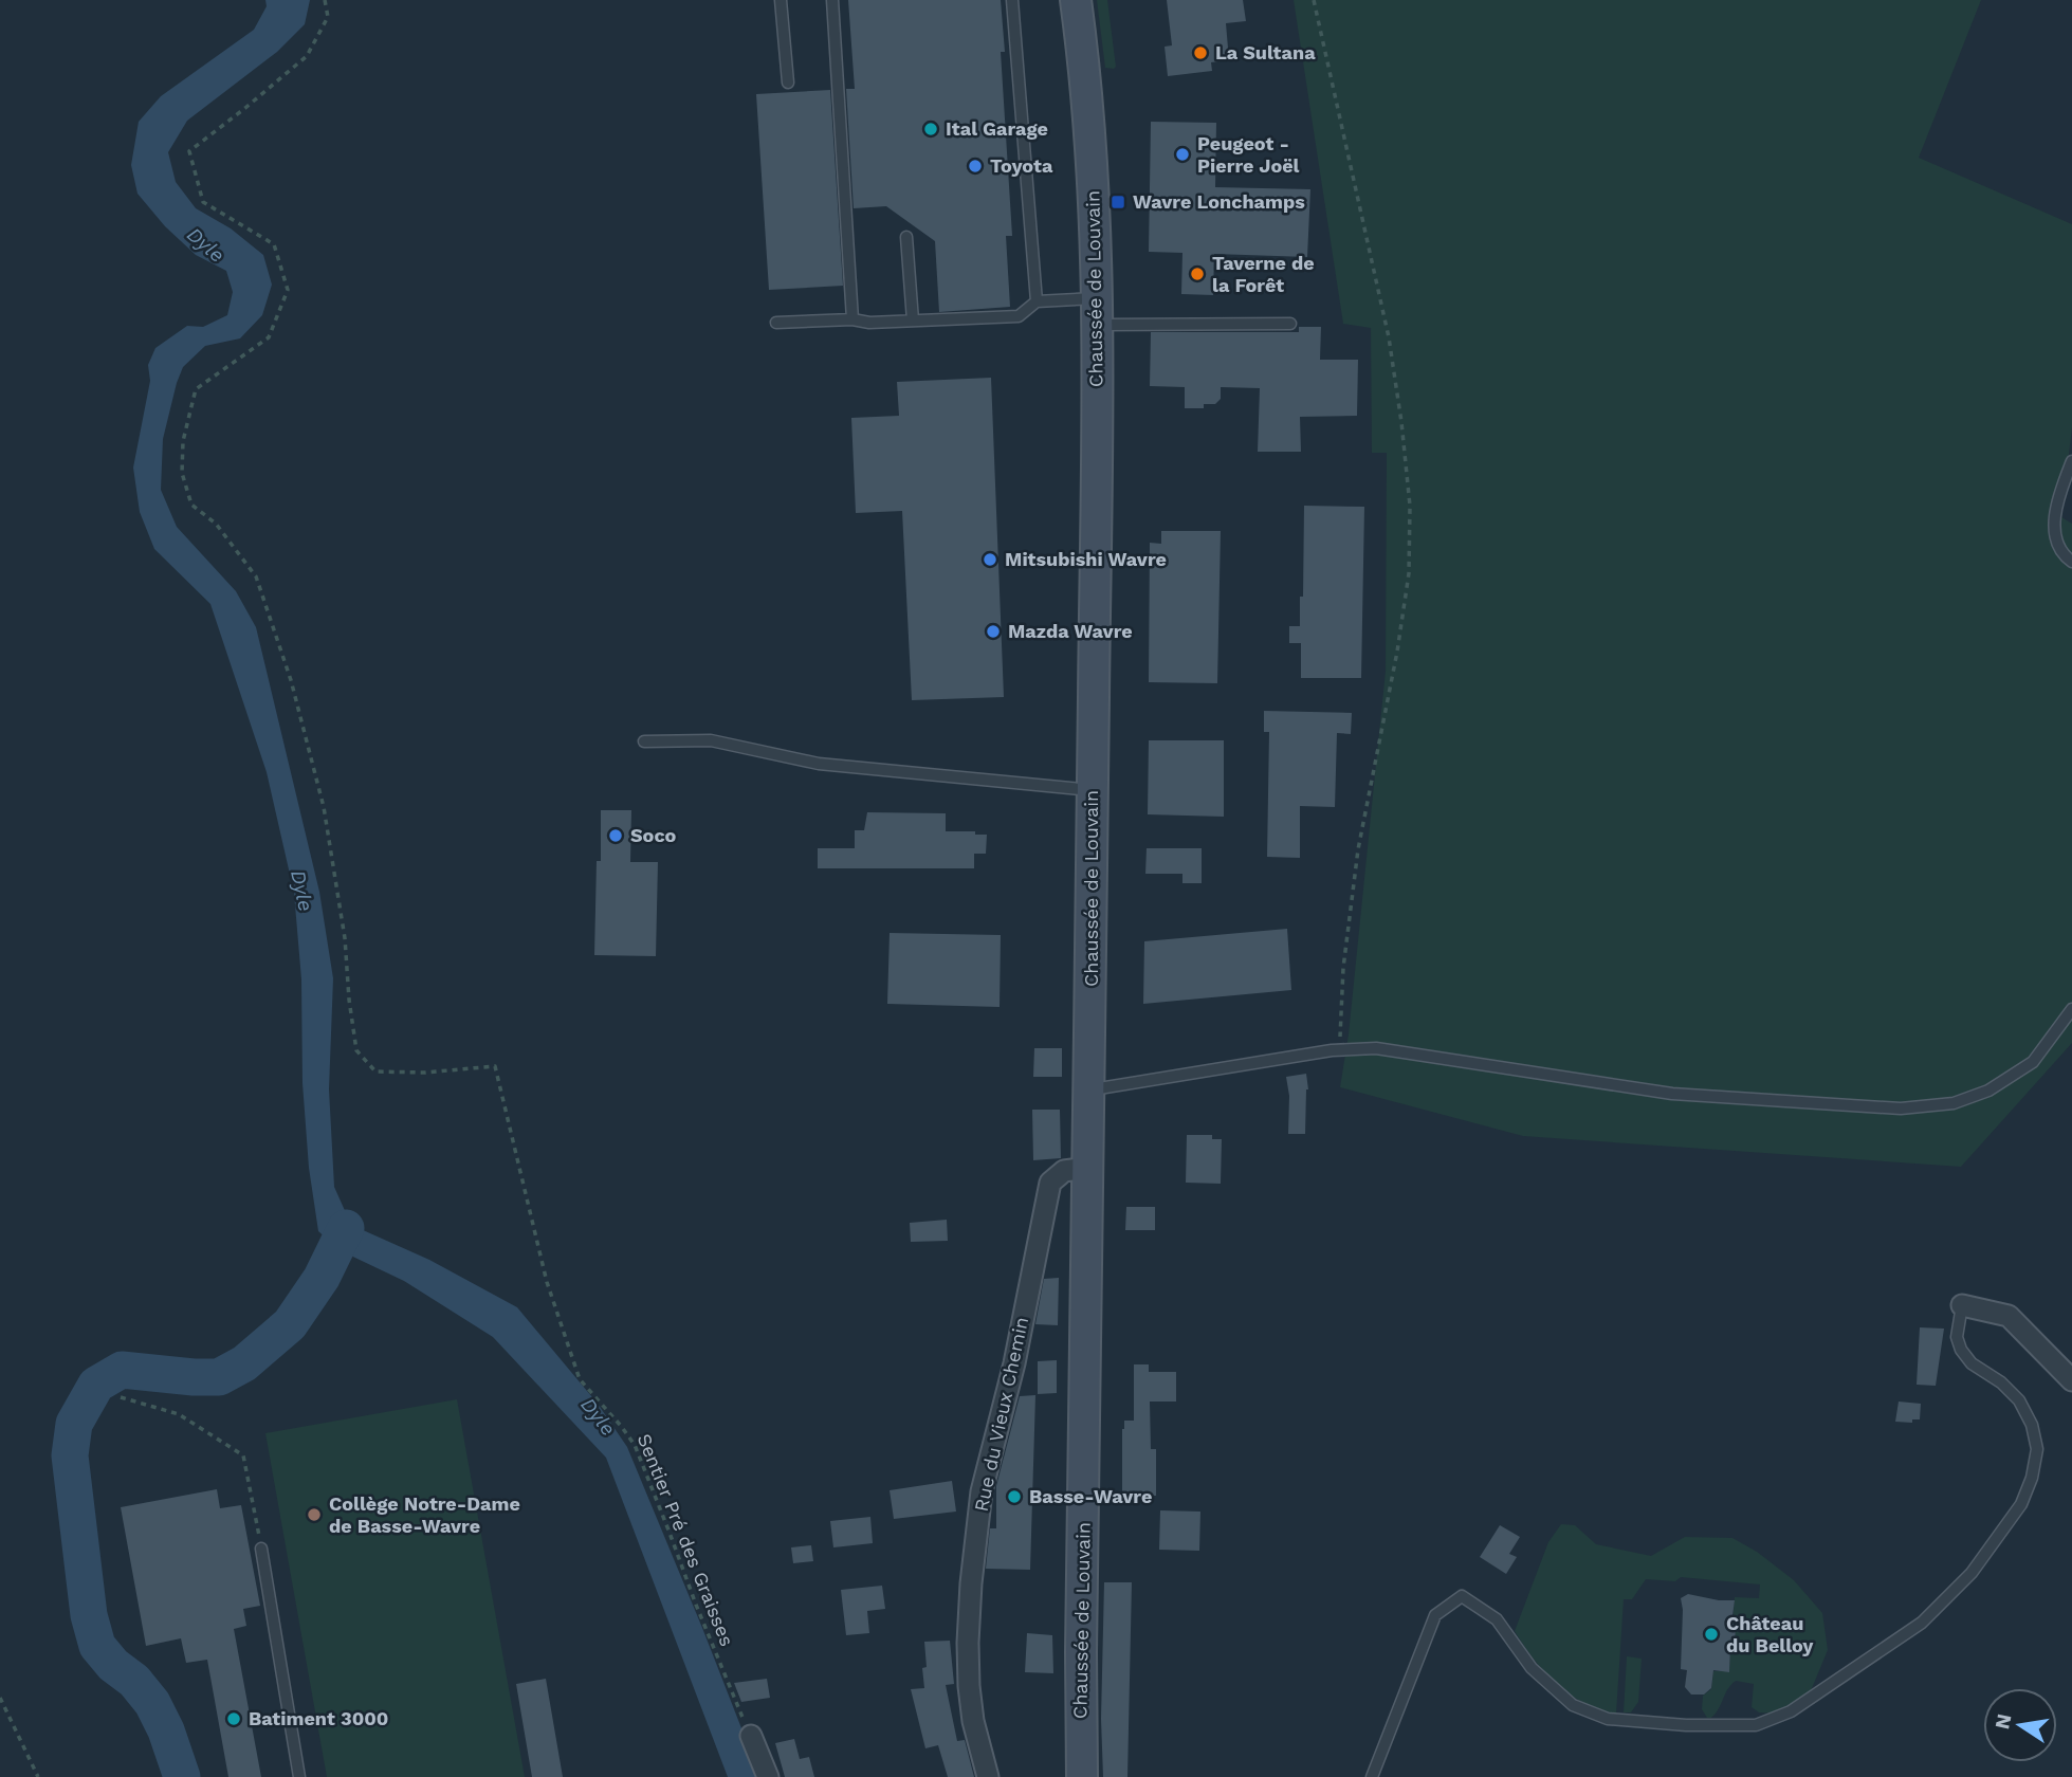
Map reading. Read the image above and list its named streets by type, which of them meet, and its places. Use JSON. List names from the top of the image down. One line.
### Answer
{"streets":{"main road":["Chaussée de Louvain"],"street":["Rue du Vieux Chemin"],"path":["Sentier Pré des Graisses"]},"crossings":[["Chaussée de Louvain","Rue du Vieux Chemin"]],"water":["Dyle"],"places":{"other":["La Sultana","Ital Garage","Peugeot - Pierre Joël","Toyota","Taverne de la Forêt","Mitsubishi Wavre","Mazda Wavre","Soco","Basse-Wavre","Collège Notre-Dame de Basse-Wavre","Château du Belloy","Batiment 3000"],"transit":["Wavre Lonchamps"]},"north":"left"}
